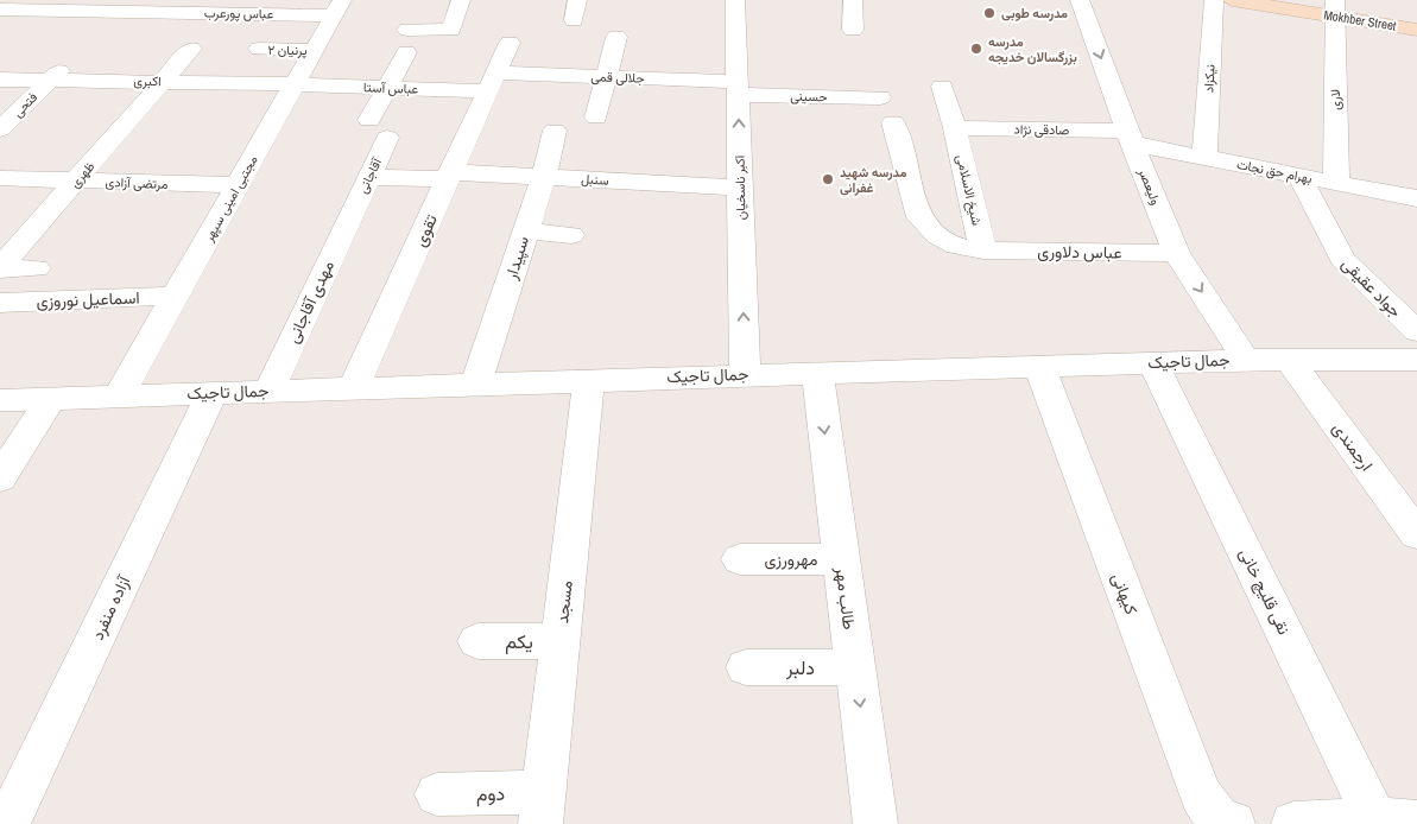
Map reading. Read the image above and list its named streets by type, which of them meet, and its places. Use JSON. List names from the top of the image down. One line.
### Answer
{"streets":{"main road":["Mokhber Street"],"street":["عباس پورعرب","پرنیان ۲","جلالی قمی","نیکزاد","اکبری","عباس آستا","حسینی","لاری","فتحی","صادقی نژاد","بهرام حق نجات","ظهری","آقاجانی","سنبل","مرتضی آزادی","ولیعصر","اکبر ناسخیان","شیخ الاسلامی","مجتبی امینی سپهر","تقوی","عباس دلاوری","سپیدار","جواد عقیقی","اسماعیل نوروزی","مهدی آقاجانی","جمال تاجیک","ارجمندی","مهرورزی","نقی قلیچ خانی","کیهانی","طالب مهر","مسجد","آزاده منفرد","یکم","دلبر","دوم"]},"crossings":[["عباس پورعرب","مجتبی امینی سپهر"],["Mokhber Street","لاری"],["پرنیان ۲","مجتبی امینی سپهر"],["جلالی قمی","عباس آستا"],["جلالی قمی","حسینی"],["جلالی قمی","اکبر ناسخیان"],["جلالی قمی","تقوی"],["نیکزاد","بهرام حق نجات"],["اکبری","عباس آستا"],["اکبری","فتحی"],["اکبری","ظهری"],["اکبری","مجتبی امینی سپهر"],["عباس آستا","مجتبی امینی سپهر"],["عباس آستا","تقوی"],["حسینی","اکبر ناسخیان"],["لاری","بهرام حق نجات"],["صادقی نژاد","بهرام حق نجات"],["صادقی نژاد","ولیعصر"],["صادقی نژاد","شیخ الاسلامی"],["بهرام حق نجات","ولیعصر"],["بهرام حق نجات","جواد عقیقی"],["ظهری","مرتضی آزادی"],["آقاجانی","سنبل"],["آقاجانی","مهدی آقاجانی"],["سنبل","اکبر ناسخیان"],["سنبل","تقوی"],["سنبل","سپیدار"],["مرتضی آزادی","مجتبی امینی سپهر"],["ولیعصر","عباس دلاوری"],["ولیعصر","جمال تاجیک"],["اکبر ناسخیان","جمال تاجیک"],["شیخ الاسلامی","عباس دلاوری"],["مجتبی امینی سپهر","اسماعیل نوروزی"],["مجتبی امینی سپهر","جمال تاجیک"],["تقوی","جمال تاجیک"],["سپیدار","جمال تاجیک"],["مهدی آقاجانی","جمال تاجیک"],["جمال تاجیک","ارجمندی"],["جمال تاجیک","نقی قلیچ خانی"],["جمال تاجیک","کیهانی"],["جمال تاجیک","طالب مهر"],["جمال تاجیک","مسجد"],["جمال تاجیک","آزاده منفرد"],["مهرورزی","طالب مهر"],["طالب مهر","دلبر"],["مسجد","یکم"],["مسجد","دوم"]],"one_way":["ولیعصر","اکبر ناسخیان","طالب مهر"],"places":["مدرسه طوبی","مدرسه بزرگسالان خدیجه","مدرسه شهید غفرانی"]}
